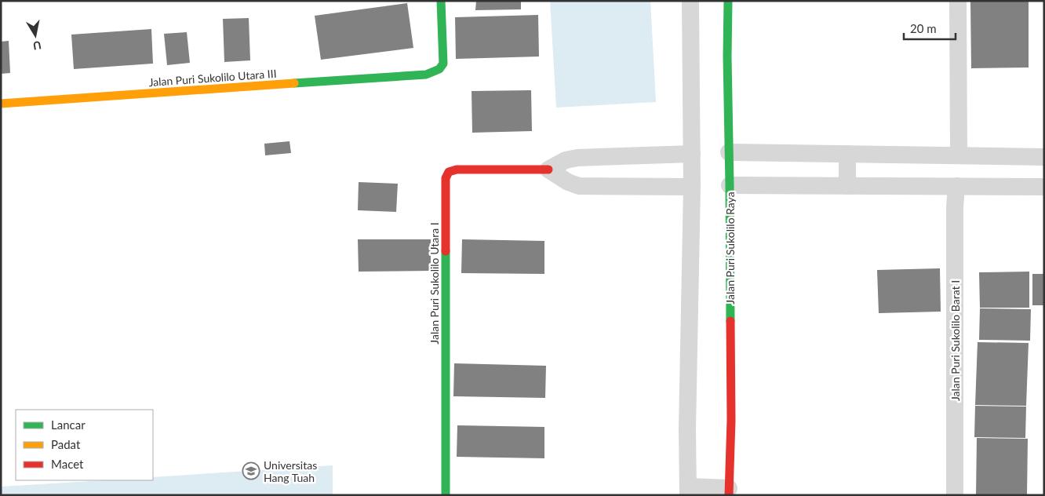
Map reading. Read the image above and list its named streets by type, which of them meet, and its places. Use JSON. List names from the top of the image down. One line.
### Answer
{"streets":{"street":["Jalan Puri Sukolilo Utara III","Jalan Puri Sukolilo Raya","Jalan Puri Sukolilo Utara I","Jalan Puri Sukolilo Barat I"]},"places":{"school or university":["Universitas Hang Tuah"]},"legend":["Lancar","Padat","Macet"],"scale_bar":"20 m","north":"bottom"}
